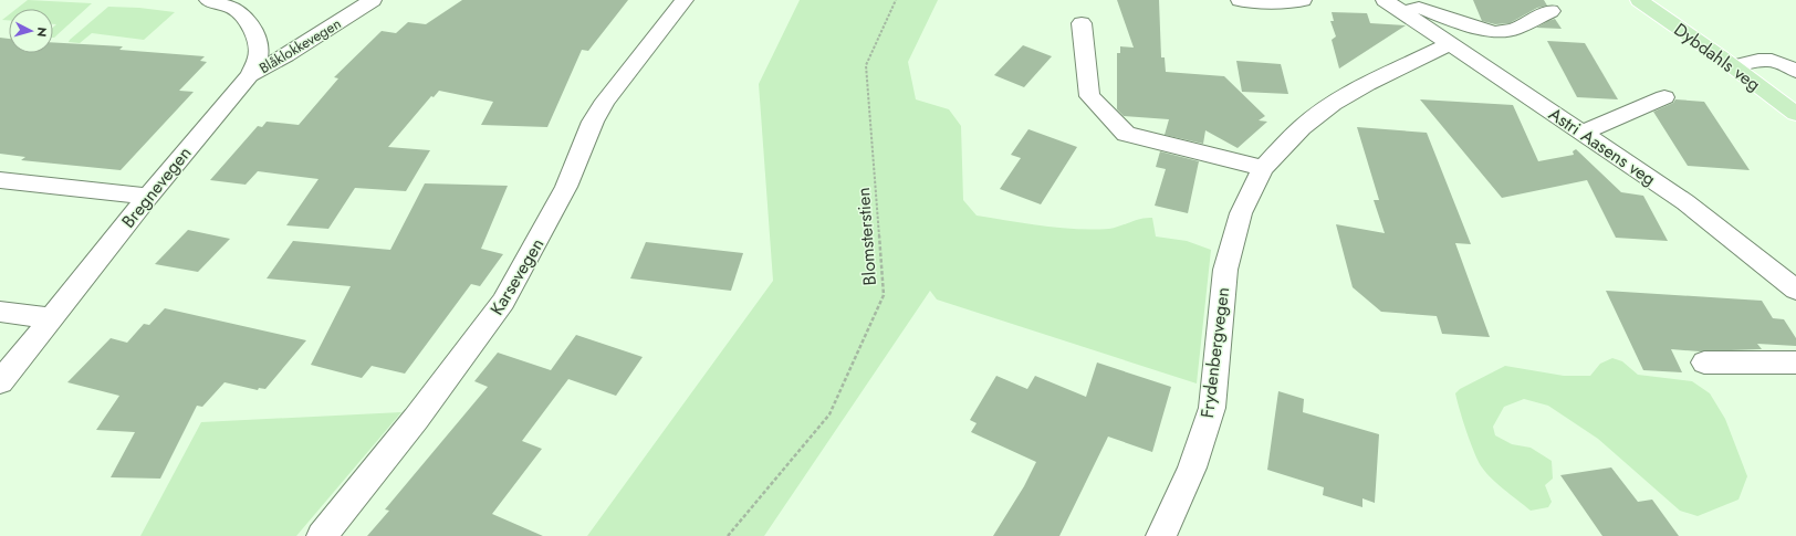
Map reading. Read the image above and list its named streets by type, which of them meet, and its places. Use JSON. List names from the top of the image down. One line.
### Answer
{"streets":{"main road":["Dybdahls veg"],"street":["Blåklokkevegen","Astri Aasens veg","Bregnevegen","Karsevegen","Frydenbergvegen"],"path":["Blomsterstien"]},"crossings":[["Blåklokkevegen","Bregnevegen"],["Astri Aasens veg","Frydenbergvegen"]],"north":"right"}
